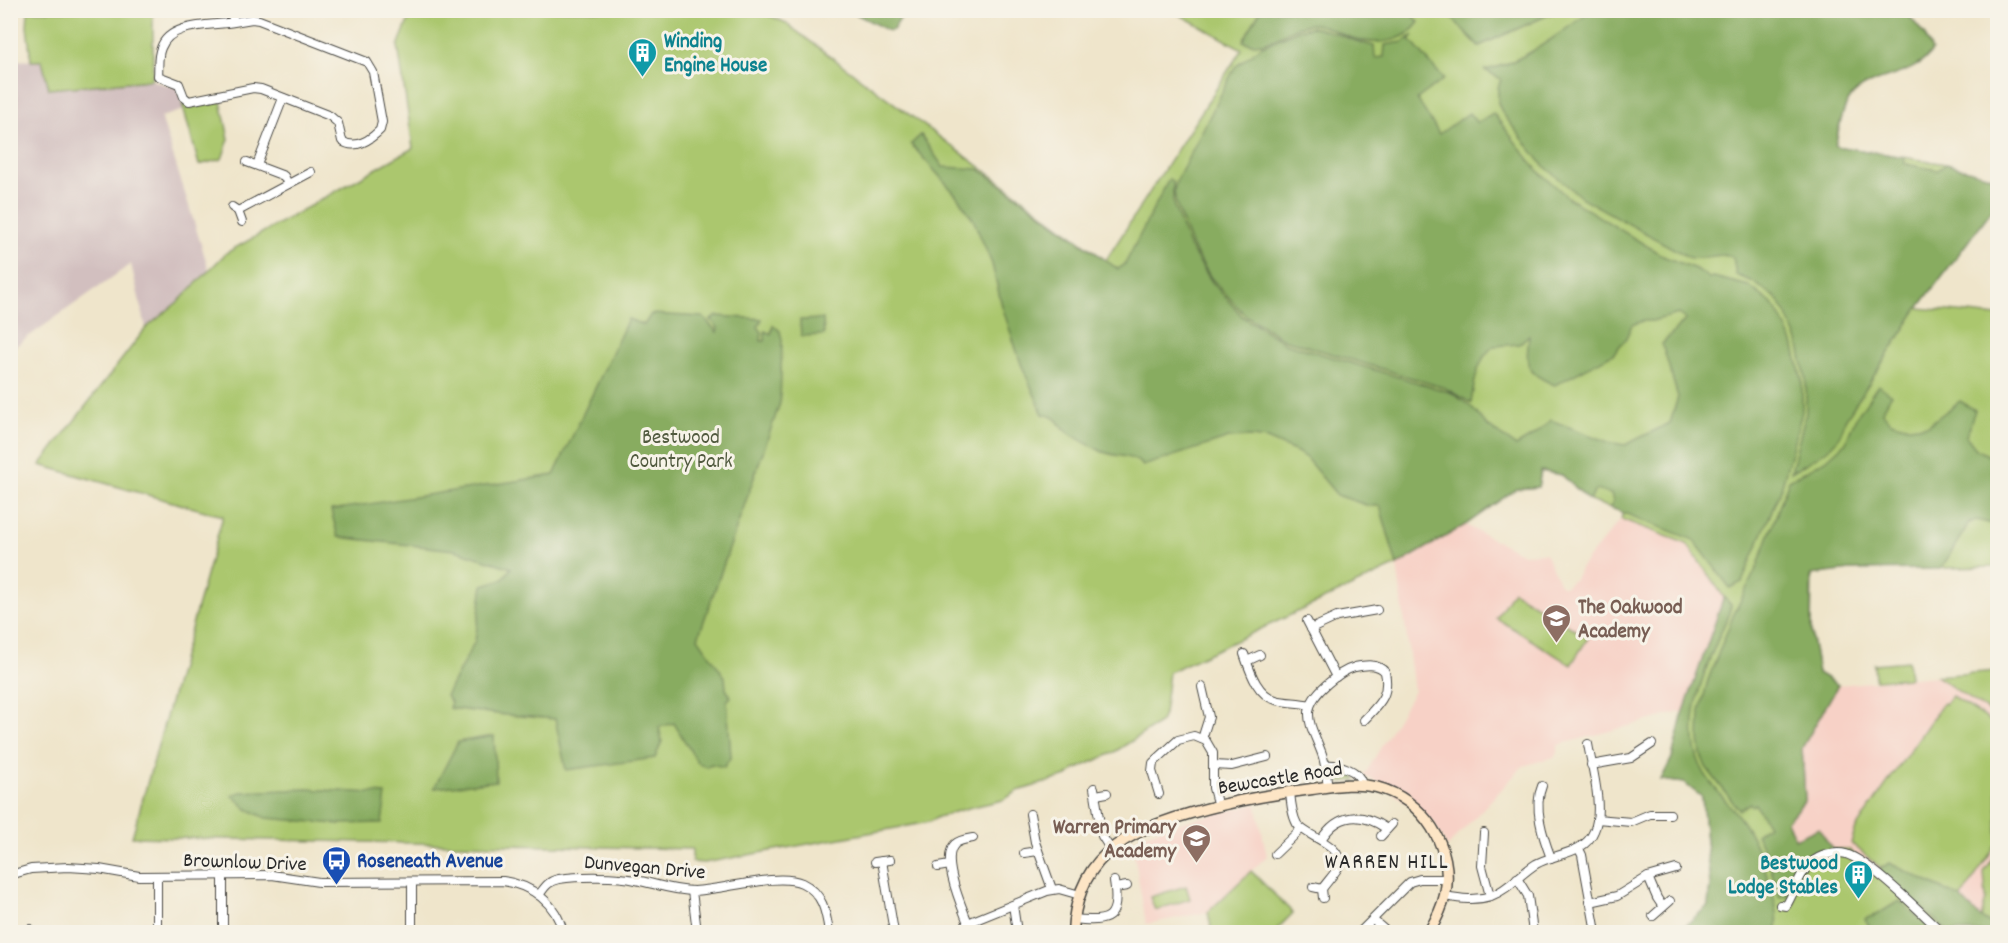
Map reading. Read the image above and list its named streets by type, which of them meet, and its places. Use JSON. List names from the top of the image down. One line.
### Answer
{"streets":{"street":["Bewcastle Road","Brownlow Drive","Dunvegan Drive"]},"crossings":[["Brownlow Drive","Dunvegan Drive"]],"districts":["WARREN HILL"],"parks":["Bestwood Country Park"],"places":{"building":["Winding Engine House","Bestwood Lodge Stables"],"school or university":["The Oakwood Academy","Warren Primary Academy"],"bus stop":["Roseneath Avenue"]}}
